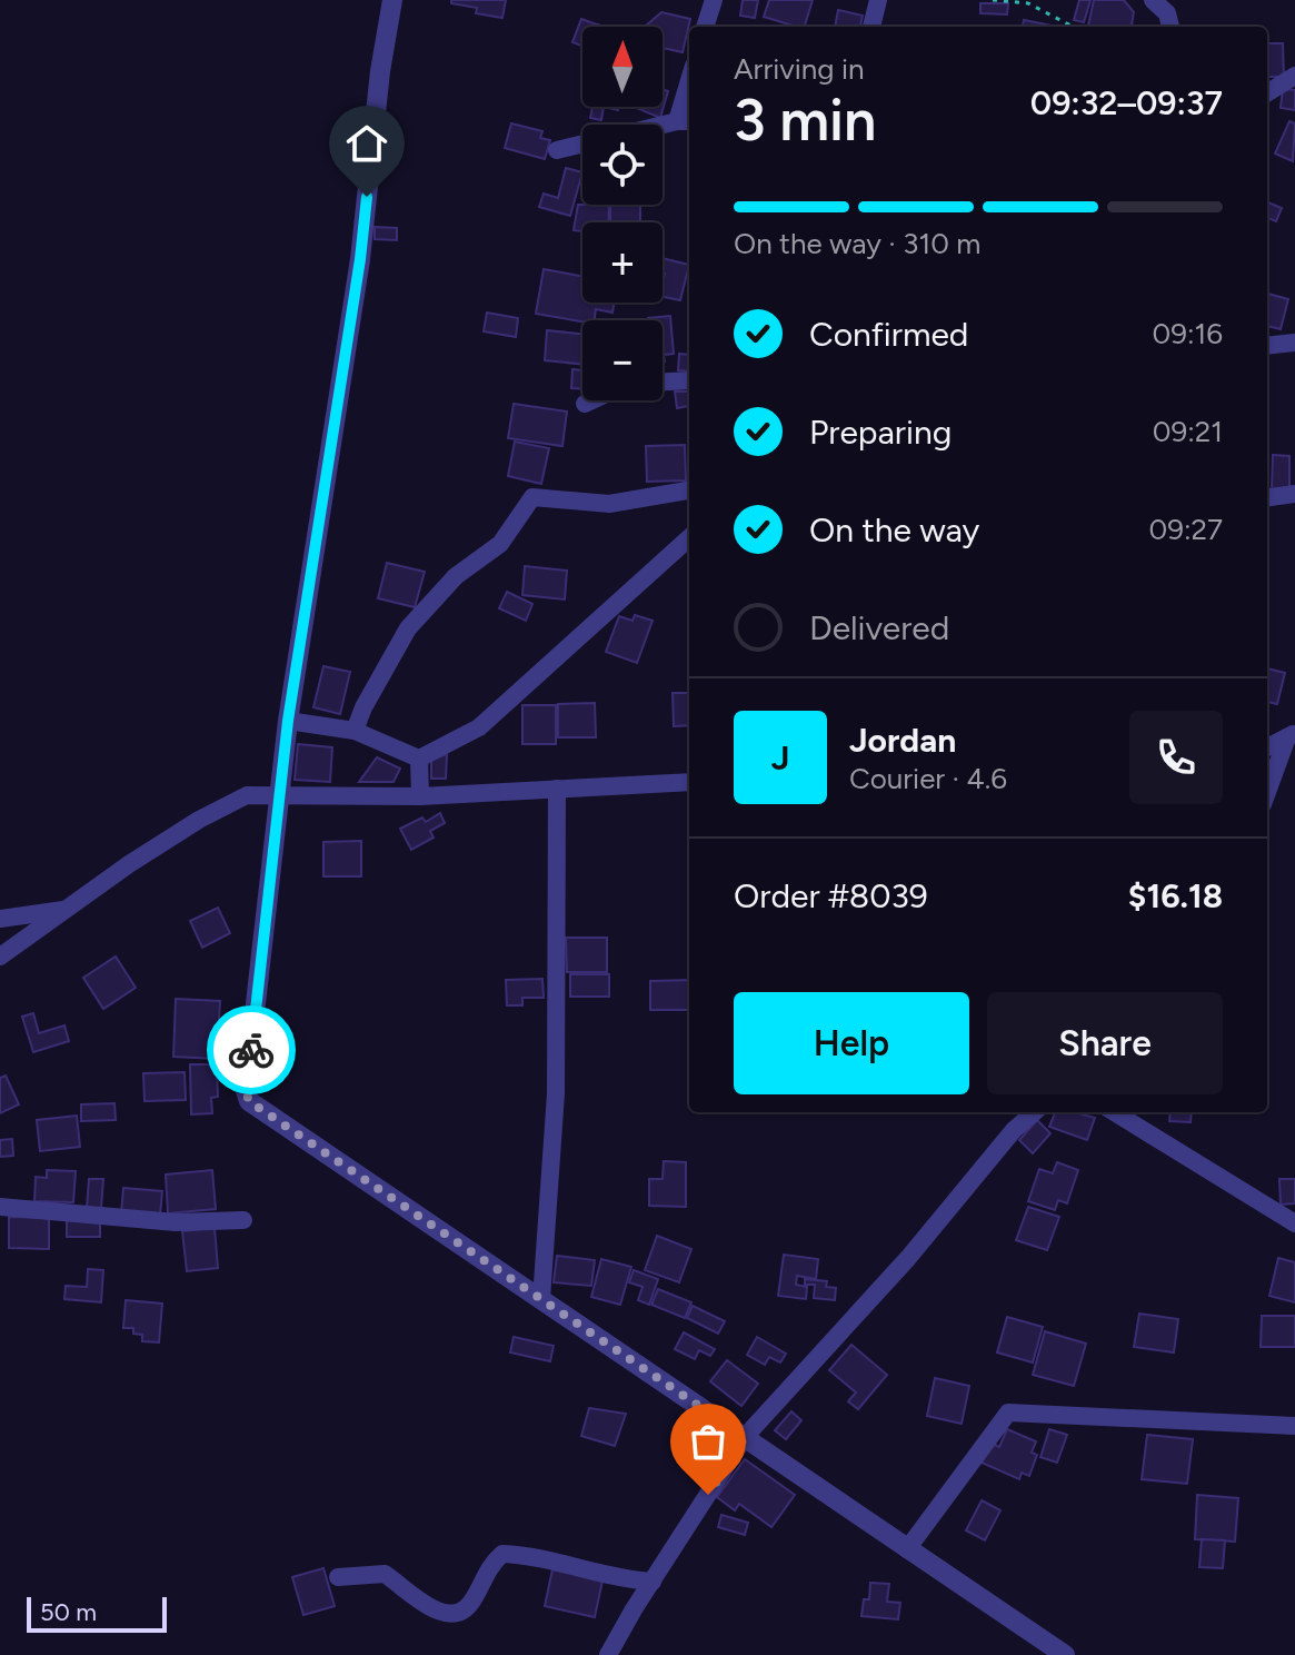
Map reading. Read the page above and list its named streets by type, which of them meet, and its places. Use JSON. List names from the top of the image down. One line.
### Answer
{"scale_bar":"50 m","north":"top","page":{"map_buttons":["+","−"],"heading":["3 min","Arriving in","09:32–09:37"],"panel":["Jordan","Courier · 4.6","Order #8039","$16.18"],"bar":"On the way · 310 m","list":[["Confirmed","09:16"],["Preparing","09:21"],["On the way","09:27"],"Delivered"],"round":"J","buttons":["Help","Share"],"scale":"50 m"}}
